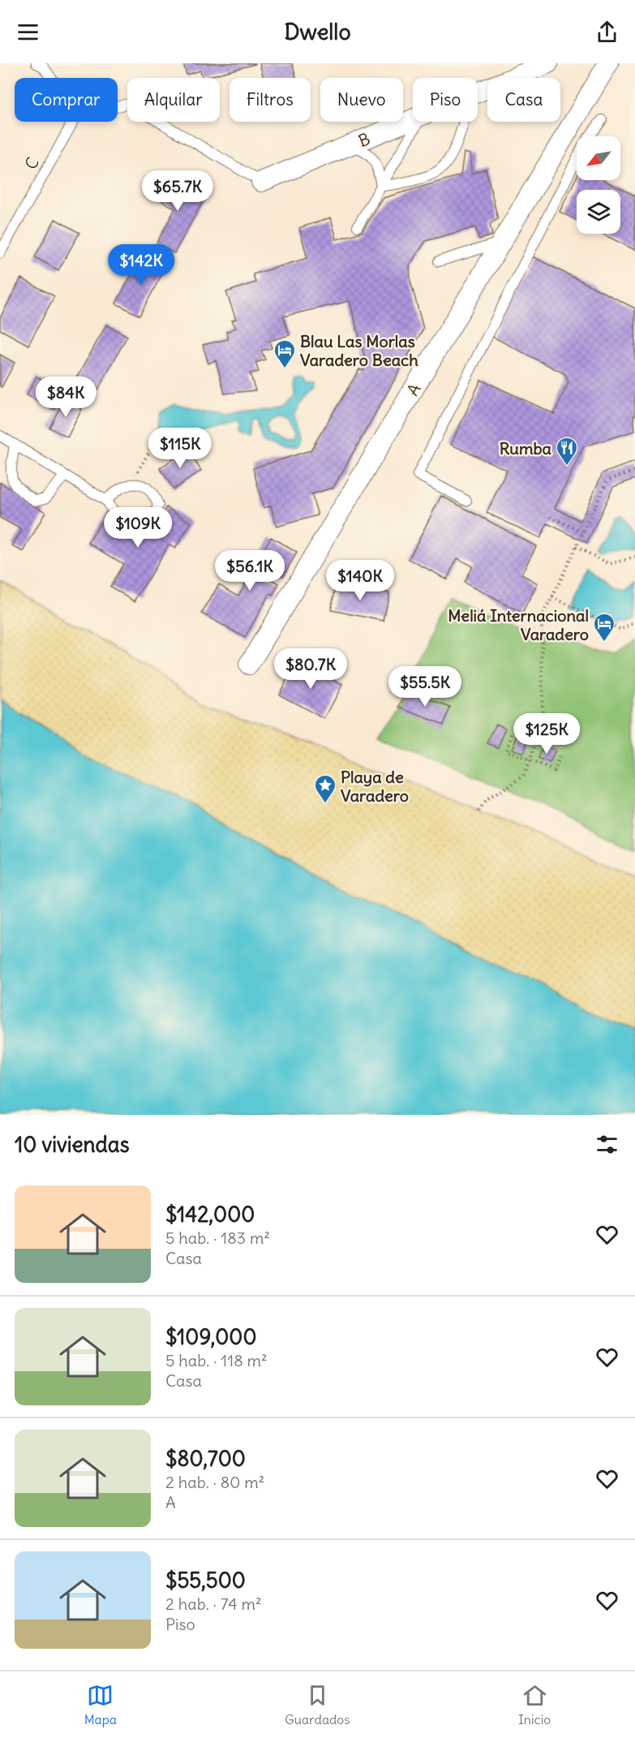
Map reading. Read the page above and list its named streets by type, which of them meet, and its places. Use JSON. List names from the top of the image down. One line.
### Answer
{"streets":{"street":["B","A"],"lane":["C"]},"places":{"hotel":["Blau Las Morlas Varadero Beach","Meliá Internacional Varadero"],"restaurant":["Rumba"],"place":["Playa de Varadero"]},"north":"bottom left","page":{"header":"Dwello","chip":["Comprar","Alquilar","Filtros","Nuevo","Piso","Casa"],"price":["$65.7K","$142K","$84K","$115K","$109K","$56.1K","$140K","$80.7K","$55.5K","$125K"],"heading":"10 viviendas","list":[{"name":"$142,000","note":"5 hab. · 183 m² · Casa"},{"name":"$109,000","note":"5 hab. · 118 m² · Casa"},{"name":"$80,700","note":"2 hab. · 80 m² · A"},{"name":"$55,500","note":"2 hab. · 74 m² · Piso"}],"tabs":["Mapa","Guardados","Inicio"]}}
